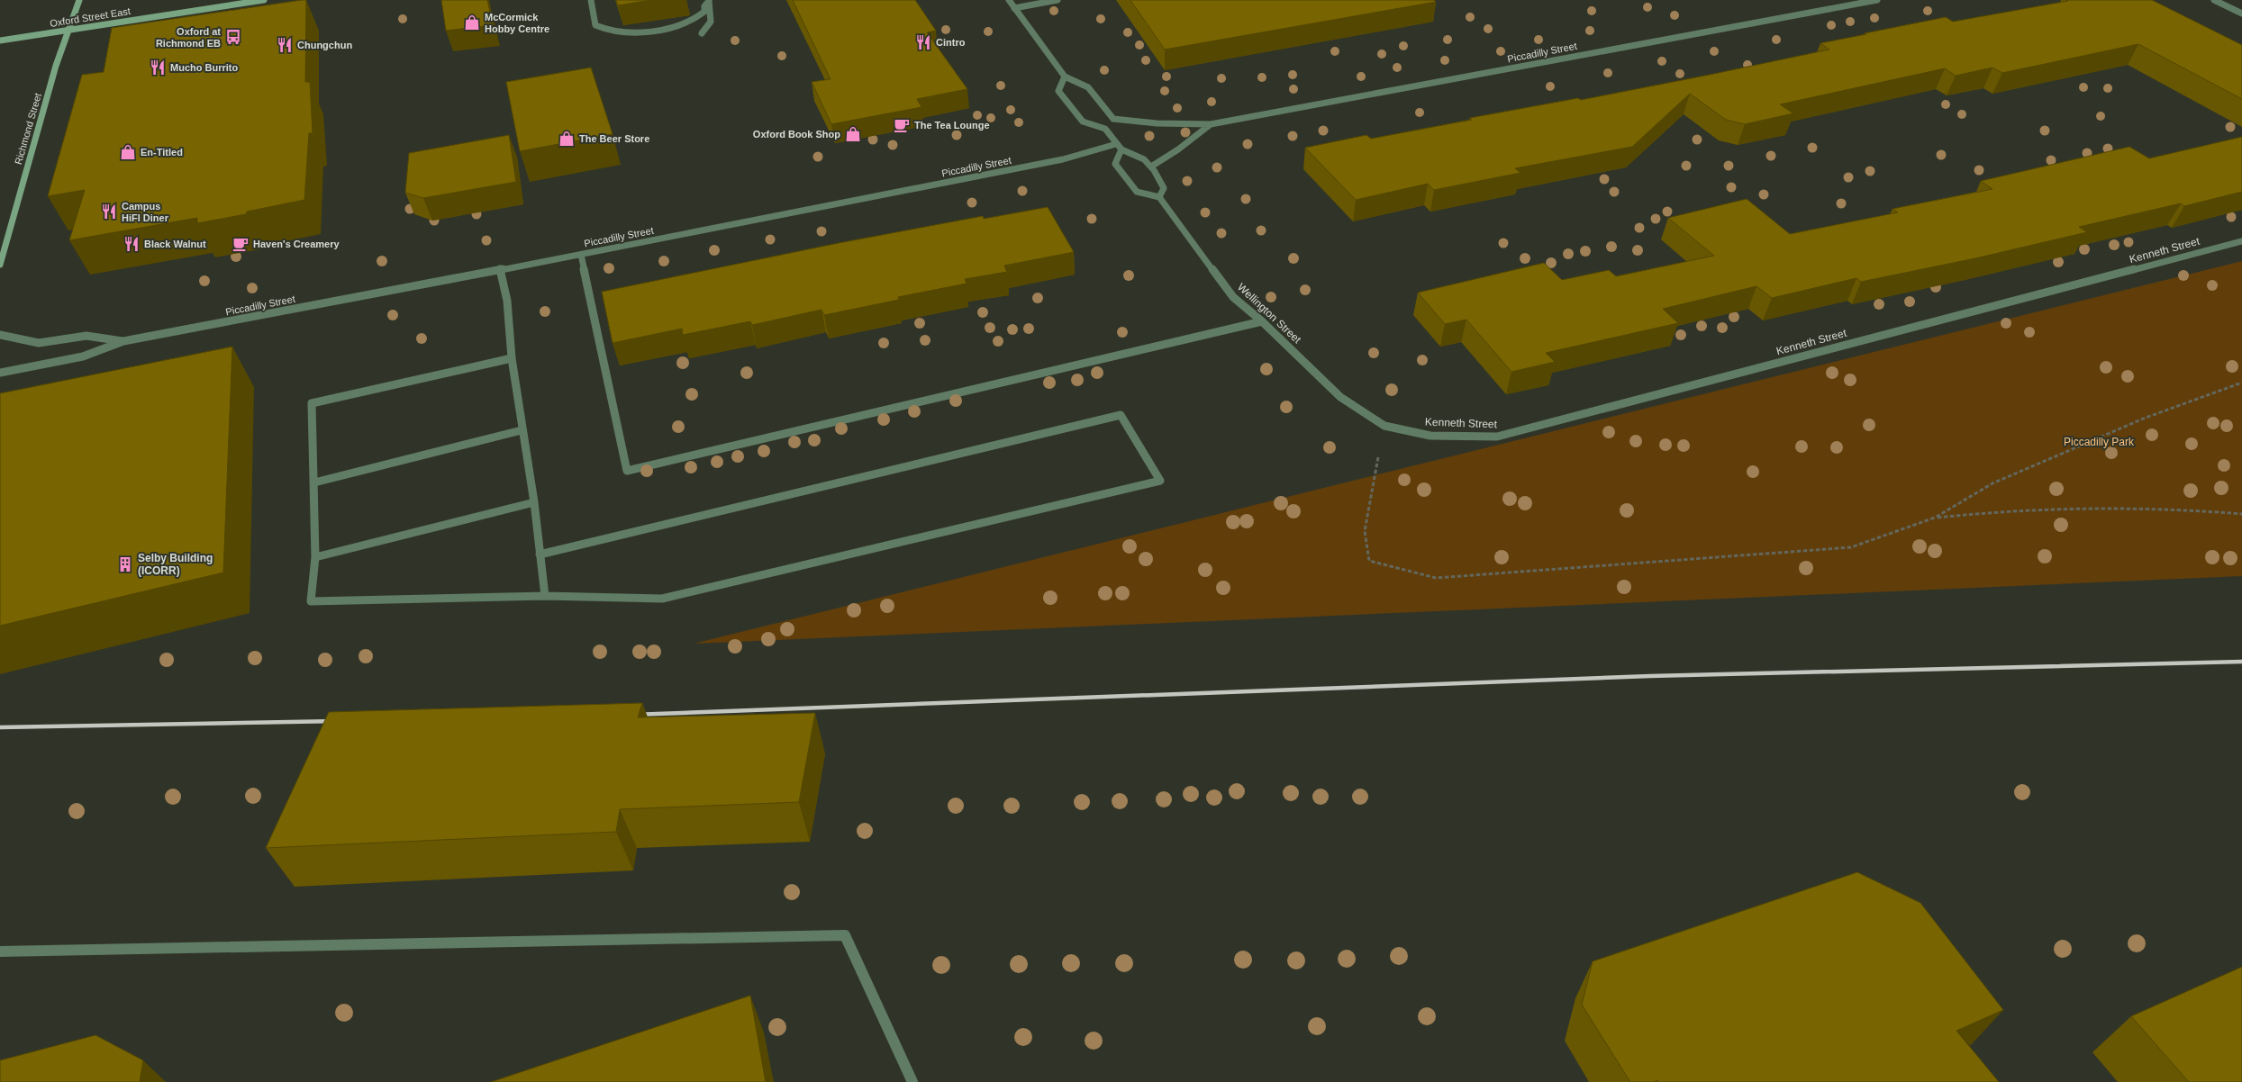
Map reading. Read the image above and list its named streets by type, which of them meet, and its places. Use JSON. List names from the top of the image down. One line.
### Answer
{"streets":{"main road":["Oxford Street East","Richmond Street"],"street":["Piccadilly Street","Kenneth Street","Wellington Street"]},"crossings":[["Oxford Street East","Richmond Street"],["Kenneth Street","Wellington Street"]],"parks":["Piccadilly Park"],"places":{"shop":["McCormick Hobby Centre","Oxford Book Shop","The Beer Store","En-Titled"],"bus stop":["Oxford at Richmond EB"],"restaurant":["Cintro","Chungchun","Mucho Burrito","Campus HiFI Diner","Black Walnut"],"cafe":["The Tea Lounge","Haven's Creamery"],"building":["Selby Building (ICORR)"]}}
